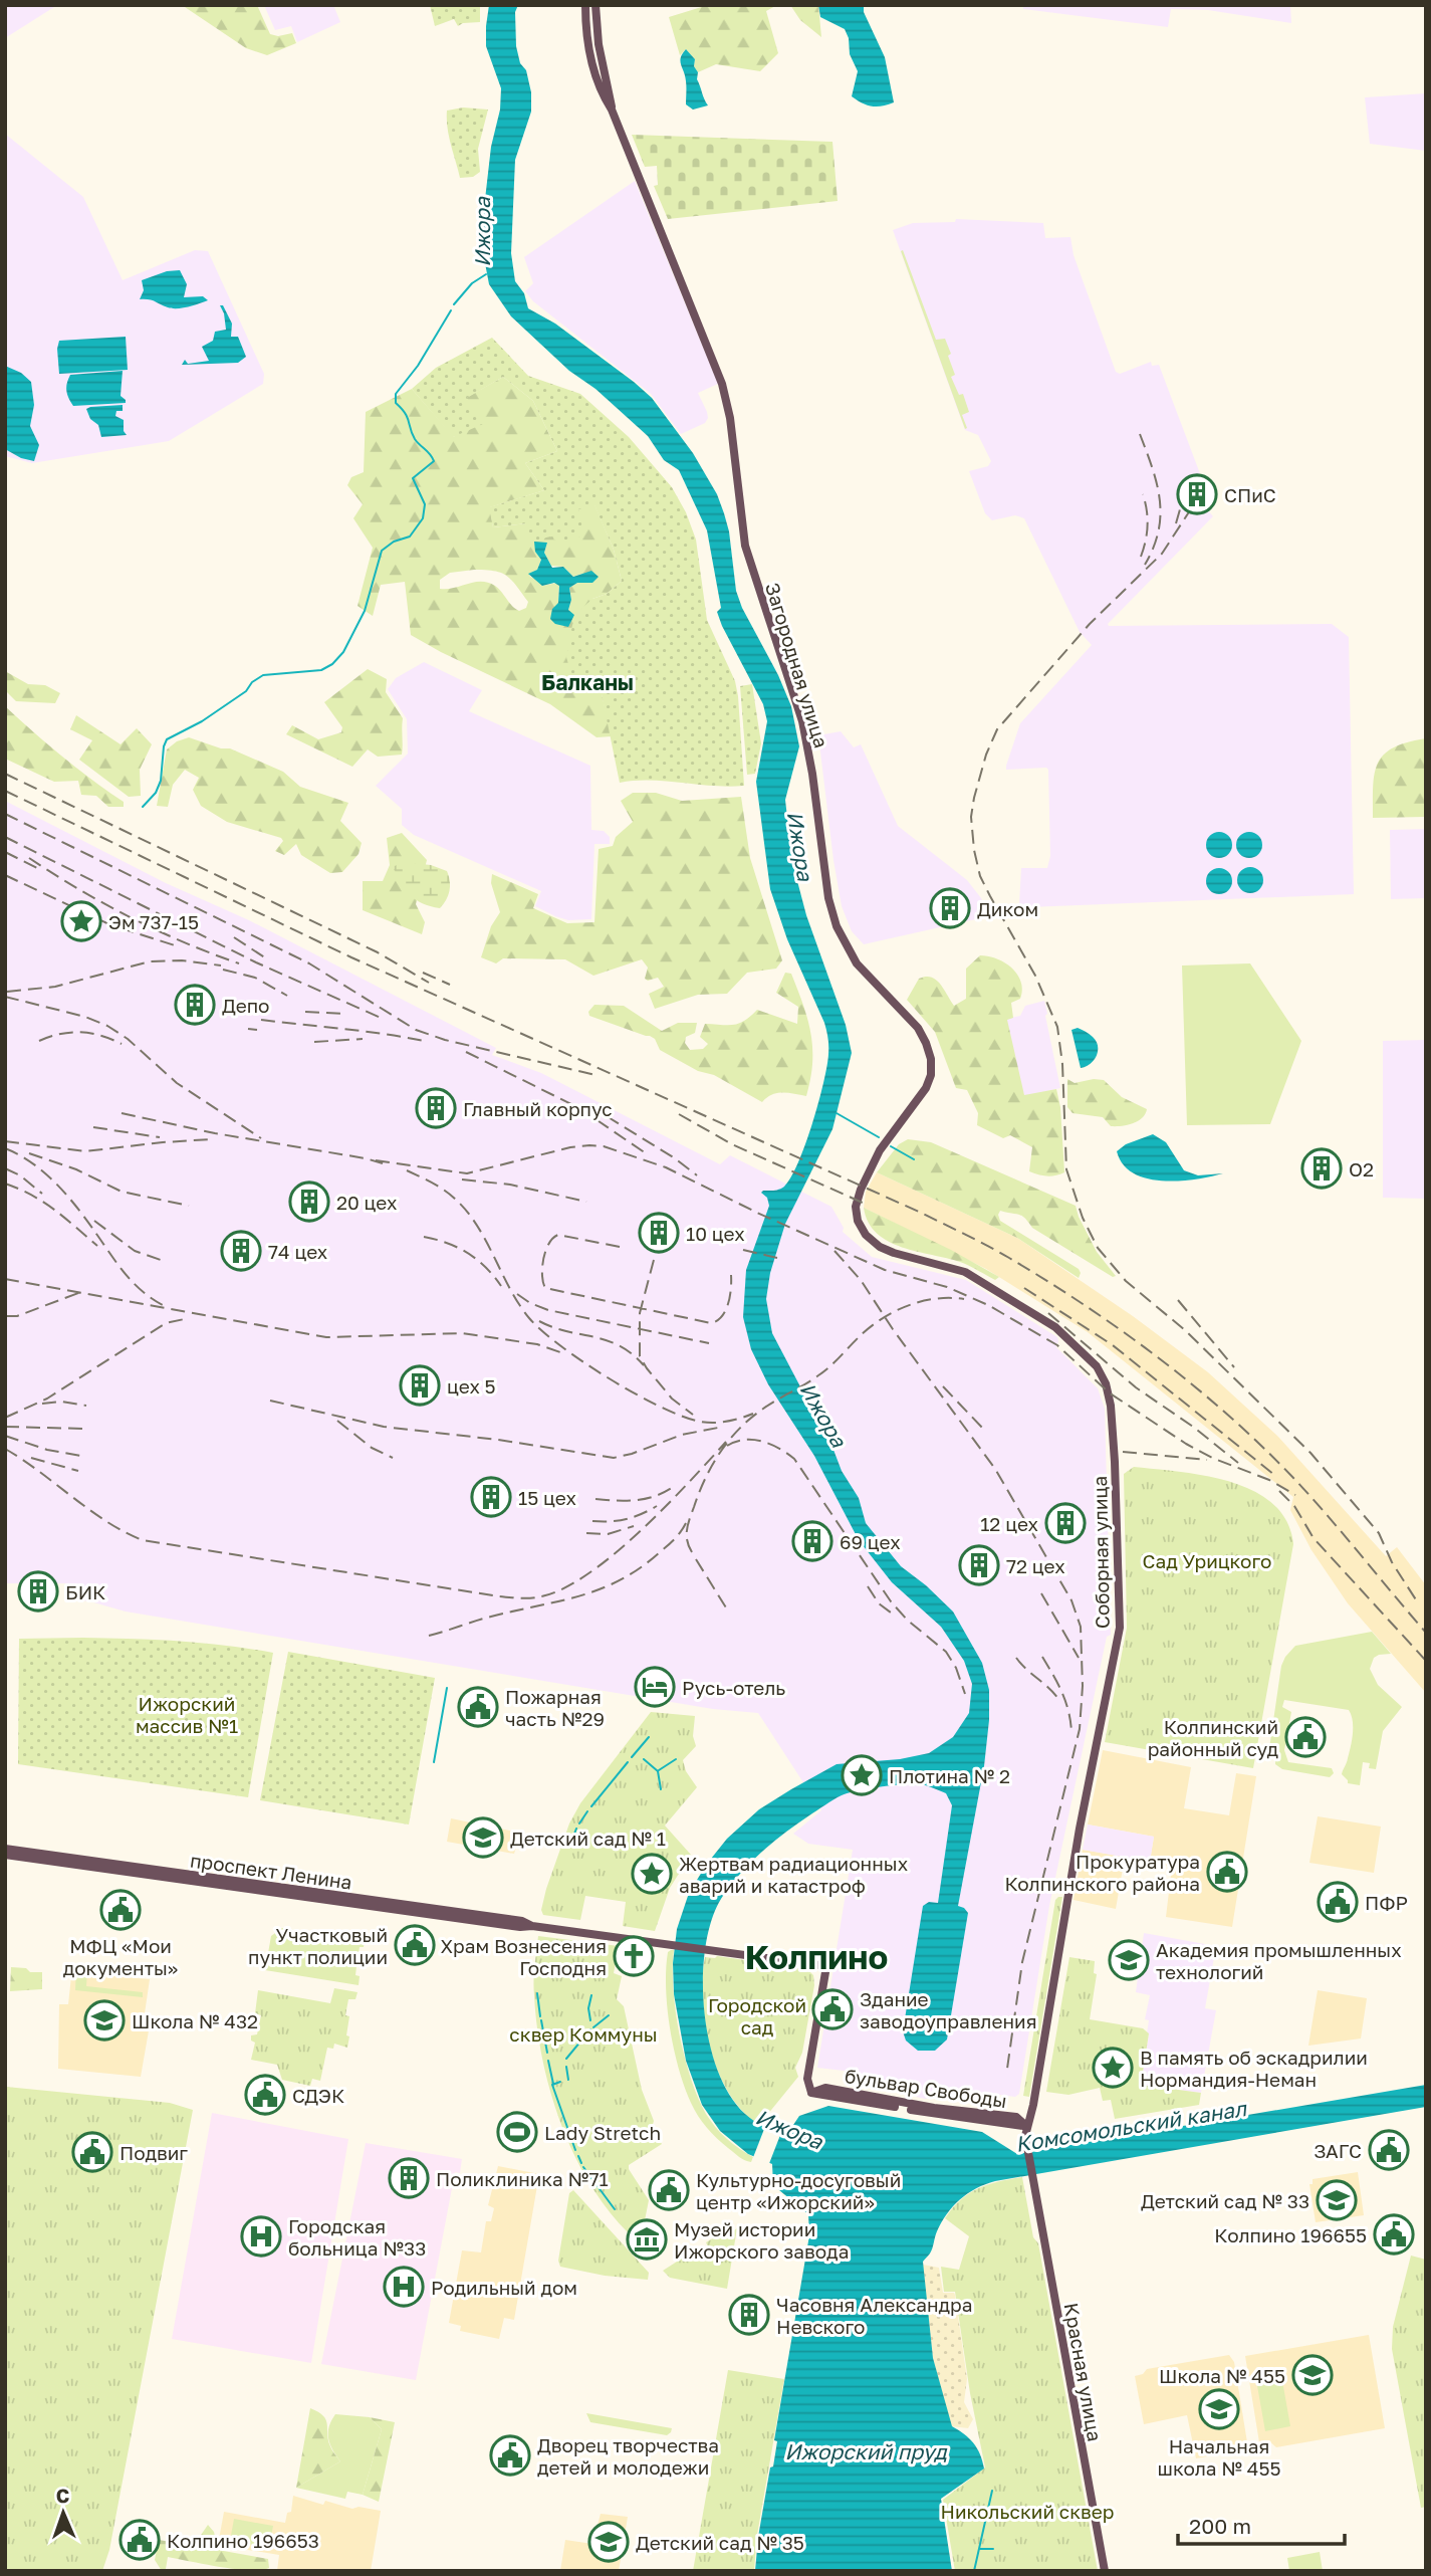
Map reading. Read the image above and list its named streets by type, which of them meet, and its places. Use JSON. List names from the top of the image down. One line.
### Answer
{"streets":{"main road":["Загородная улица","Соборная улица","проспект Ленина","бульвар Свободы","Красная улица"]},"crossings":[["Загородная улица","Соборная улица"],["Соборная улица","бульвар Свободы"],["Соборная улица","Красная улица"],["проспект Ленина","бульвар Свободы"],["бульвар Свободы","Красная улица"]],"districts":["Балканы","Колпино"],"water":["Ижора","Комсомольский канал","Ижорский пруд"],"parks":["Сад Урицкого","Ижорский массив №1","Городской сад","сквер Коммуны","Никольский сквер"],"places":{"building":["СПиС","Диком","Депо","Главный корпус","O2","20 цех","10 цех","74 цех","цех 5","15 цех","12 цех","69 цех","72 цех","БИК","Поликлиника №71","Часовня Александра Невского"],"place":["Эм 737-15","Плотина № 2","Жертвам радиационных аварий и катастроф","В память об эскадрилии Нормандия-Неман"],"hotel":["Русь-отель"],"public building":["Пожарная часть №29","Колпинский районный суд","Прокуратура Колпинского района","ПФР","МФЦ «Мои документы»","Участковый пункт полиции","Здание заводоуправления","СДЭК","ЗАГС","Подвиг","Культурно-досуговый центр «Ижорский»","Колпино 196655","Дворец творчества детей и молодежи","Колпино 196653"],"school or university":["Детский сад № 1","Академия промышленных технологий","Школа № 432","Детский сад № 33","Школа № 455","Начальная школа № 455","Детский сад № 35"],"church":["Храм Вознесения Господня"],"sports":["Lady Stretch"],"hospital":["Городская больница №33","Родильный дом"],"museum":["Музей истории Ижорского завода"]},"scale_bar":"200 m","north":"top"}
